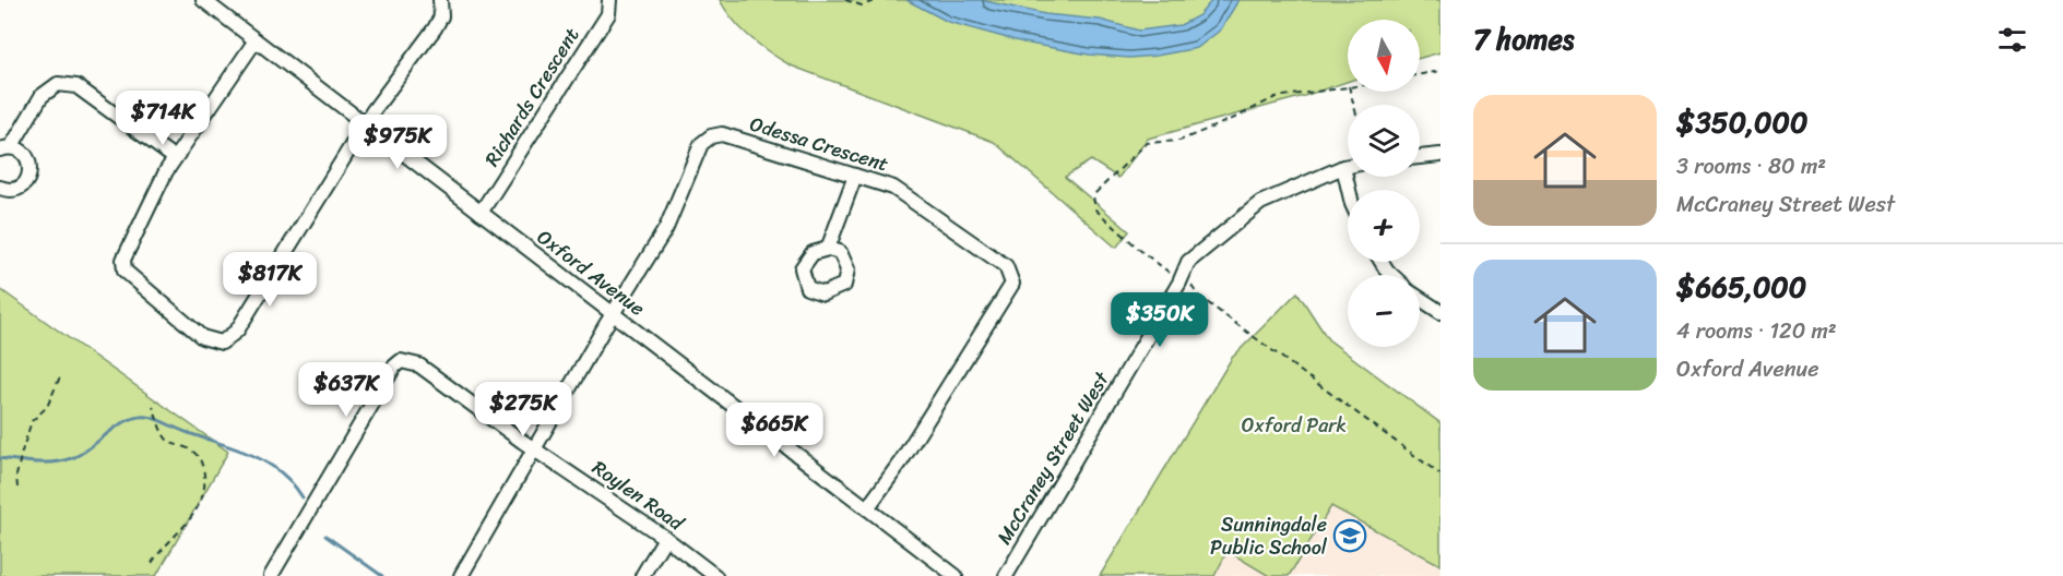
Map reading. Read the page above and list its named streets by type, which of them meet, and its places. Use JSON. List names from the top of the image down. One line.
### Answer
{"streets":{"street":["Richards Crescent","Odessa Crescent","Oxford Avenue","McCraney Street West","Roylen Road"]},"crossings":[["Richards Crescent","Oxford Avenue"],["Odessa Crescent","Oxford Avenue"],["Odessa Crescent","Roylen Road"]],"parks":["Oxford Park"],"places":{"school or university":["Sunningdale Public School"]},"north":"bottom","page":{"heading":"7 homes","map_buttons":["+","−"],"list":[{"name":"$350,000","note":"3 rooms · 80 m² · McCraney Street West"},{"name":"$665,000","note":"4 rooms · 120 m² · Oxford Avenue"}],"price":["$714K","$975K","$817K","$350K","$637K","$275K","$665K"]}}
